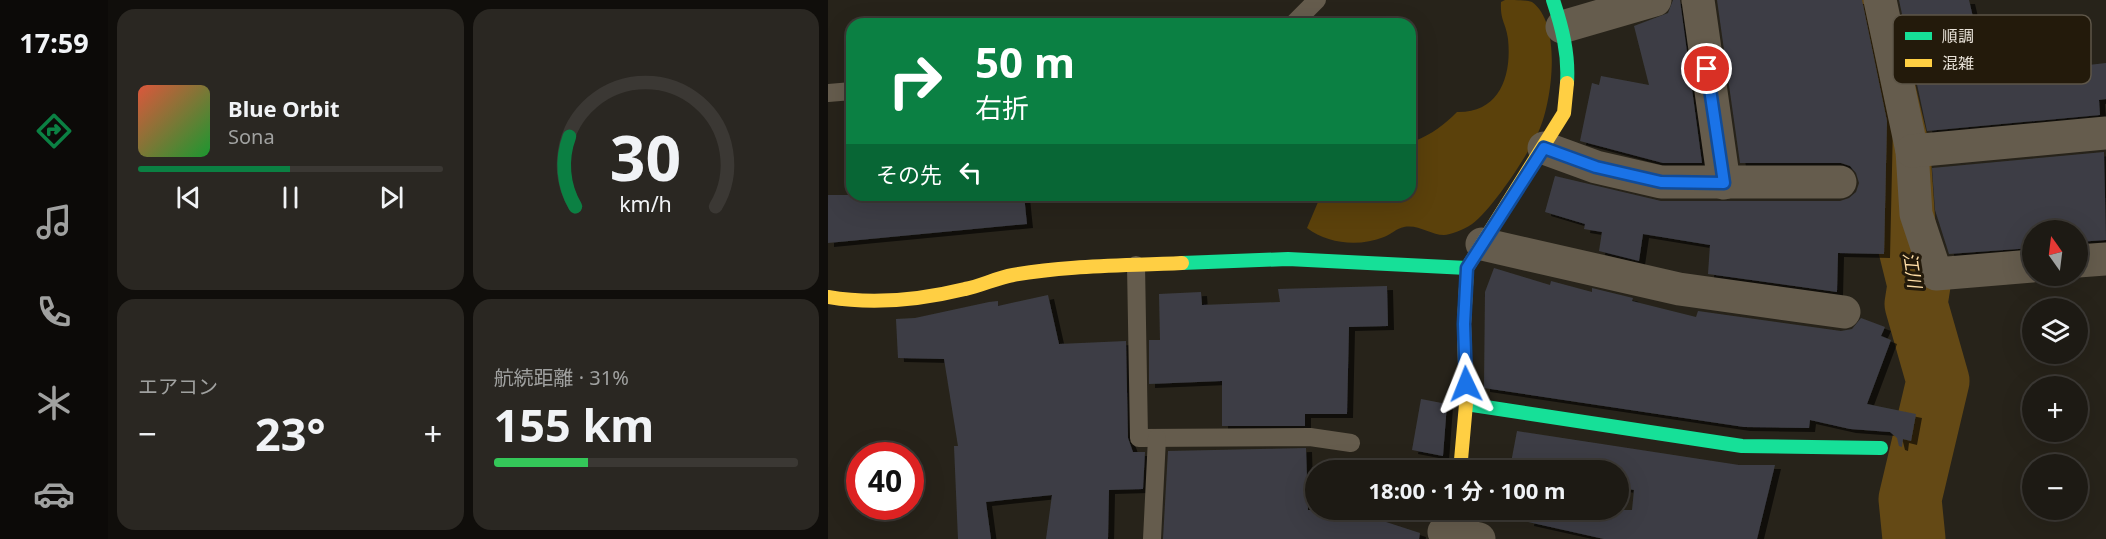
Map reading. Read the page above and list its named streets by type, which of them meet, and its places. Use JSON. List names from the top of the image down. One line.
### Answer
{"water":["江川"],"legend":["順調","混雑"],"north":"top","page":{"tabs":"17:59","turn":["50 m","右折"],"song":["Blue Orbit","Sona"],"then":"その先","map_buttons":["+","−"],"tile":["エアコン",["航続距離 · 31%","155 km"]],"heat":["−","23°","+"],"limit":"40","trip":"18:00 · 1 分 · 100 m","gauge":["30","km/h"]}}
